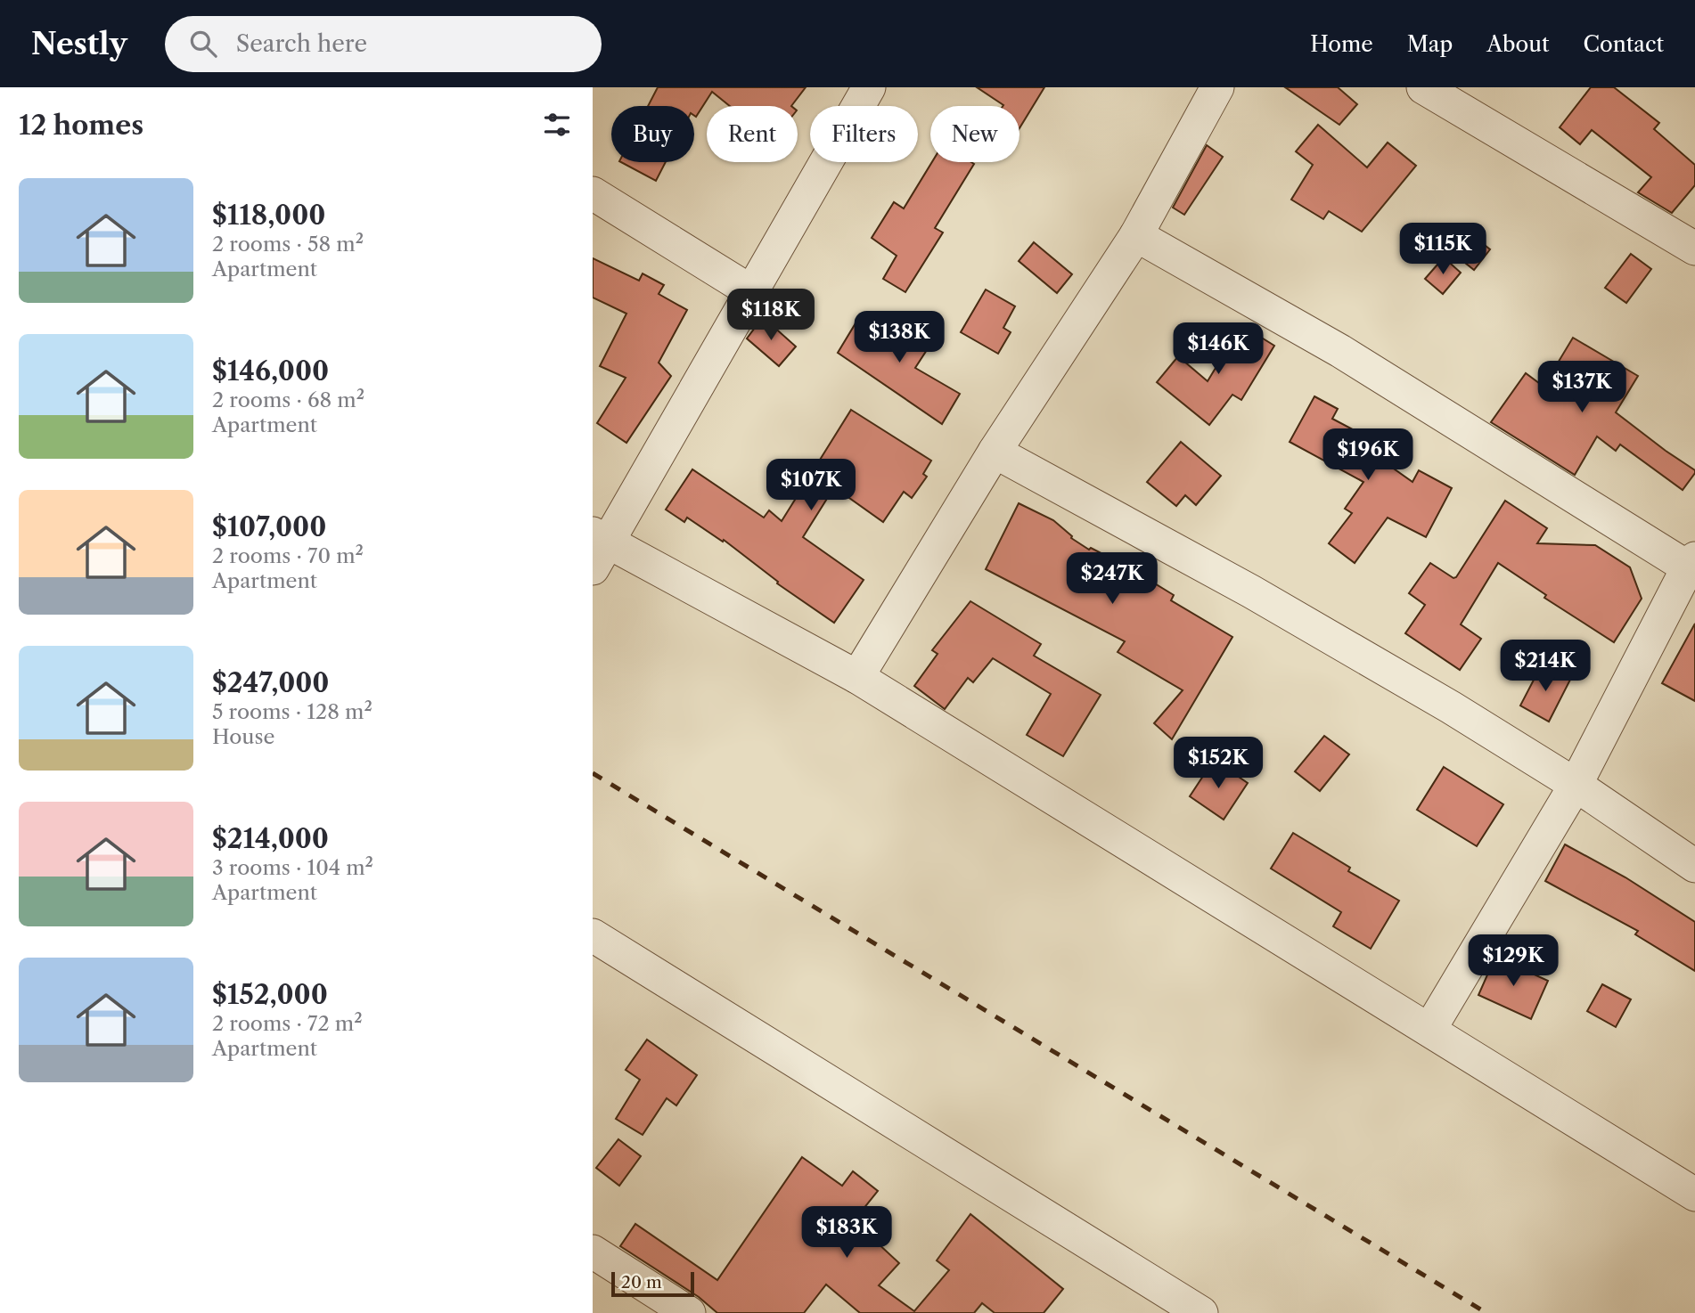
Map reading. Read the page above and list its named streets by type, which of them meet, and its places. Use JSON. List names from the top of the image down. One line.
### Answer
{"scale_bar":"20 m","page":{"header":"Nestly","search":"Search here","nav":["Home","Map","About","Contact"],"heading":"12 homes","chip":["Buy","Rent","Filters","New"],"list":[{"name":"$118,000","note":"2 rooms · 58 m² · Apartment"},{"name":"$146,000","note":"2 rooms · 68 m² · Apartment"},{"name":"$107,000","note":"2 rooms · 70 m² · Apartment"},{"name":"$247,000","note":"5 rooms · 128 m² · House"},{"name":"$214,000","note":"3 rooms · 104 m² · Apartment"},{"name":"$152,000","note":"2 rooms · 72 m² · Apartment"}],"price":["$115K","$118K","$138K","$146K","$137K","$196K","$107K","$247K","$214K","$152K","$129K","$183K"],"scale":"20 m"}}
